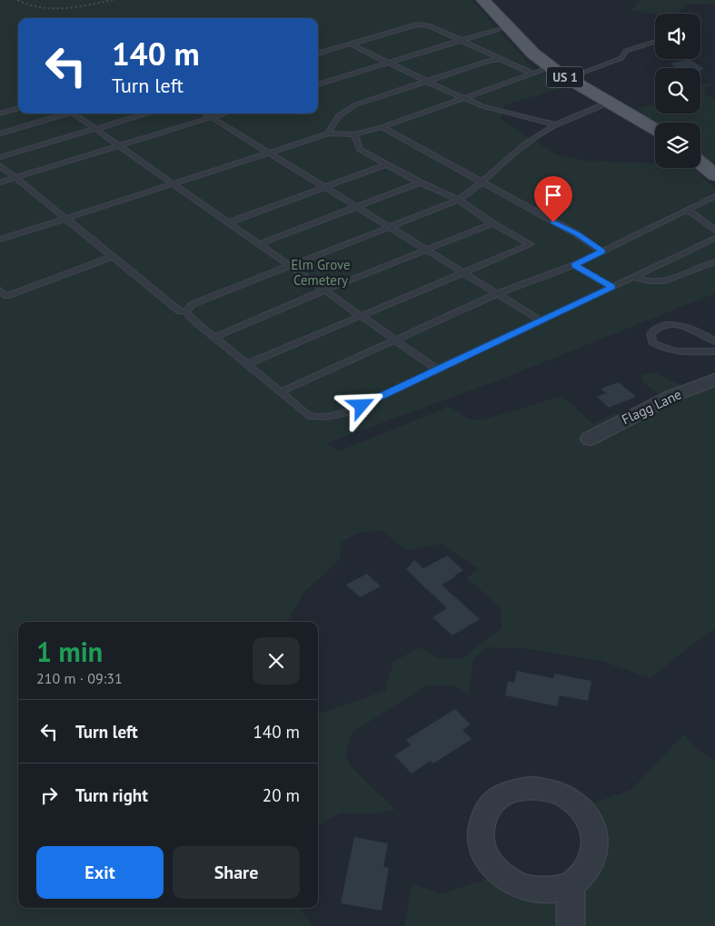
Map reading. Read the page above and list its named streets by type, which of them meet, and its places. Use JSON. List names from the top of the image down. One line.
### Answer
{"streets":{"main road":["US 1"],"street":["Flagg Lane"]},"parks":["Elm Grove Cemetery"],"page":{"turn":["140 m","Turn left"],"heading":["1 min","210 m · 09:31"],"list":[{"name":"Turn left","value":"140 m"},{"name":"Turn right","value":"20 m"}],"buttons":["Exit","Share"]}}
